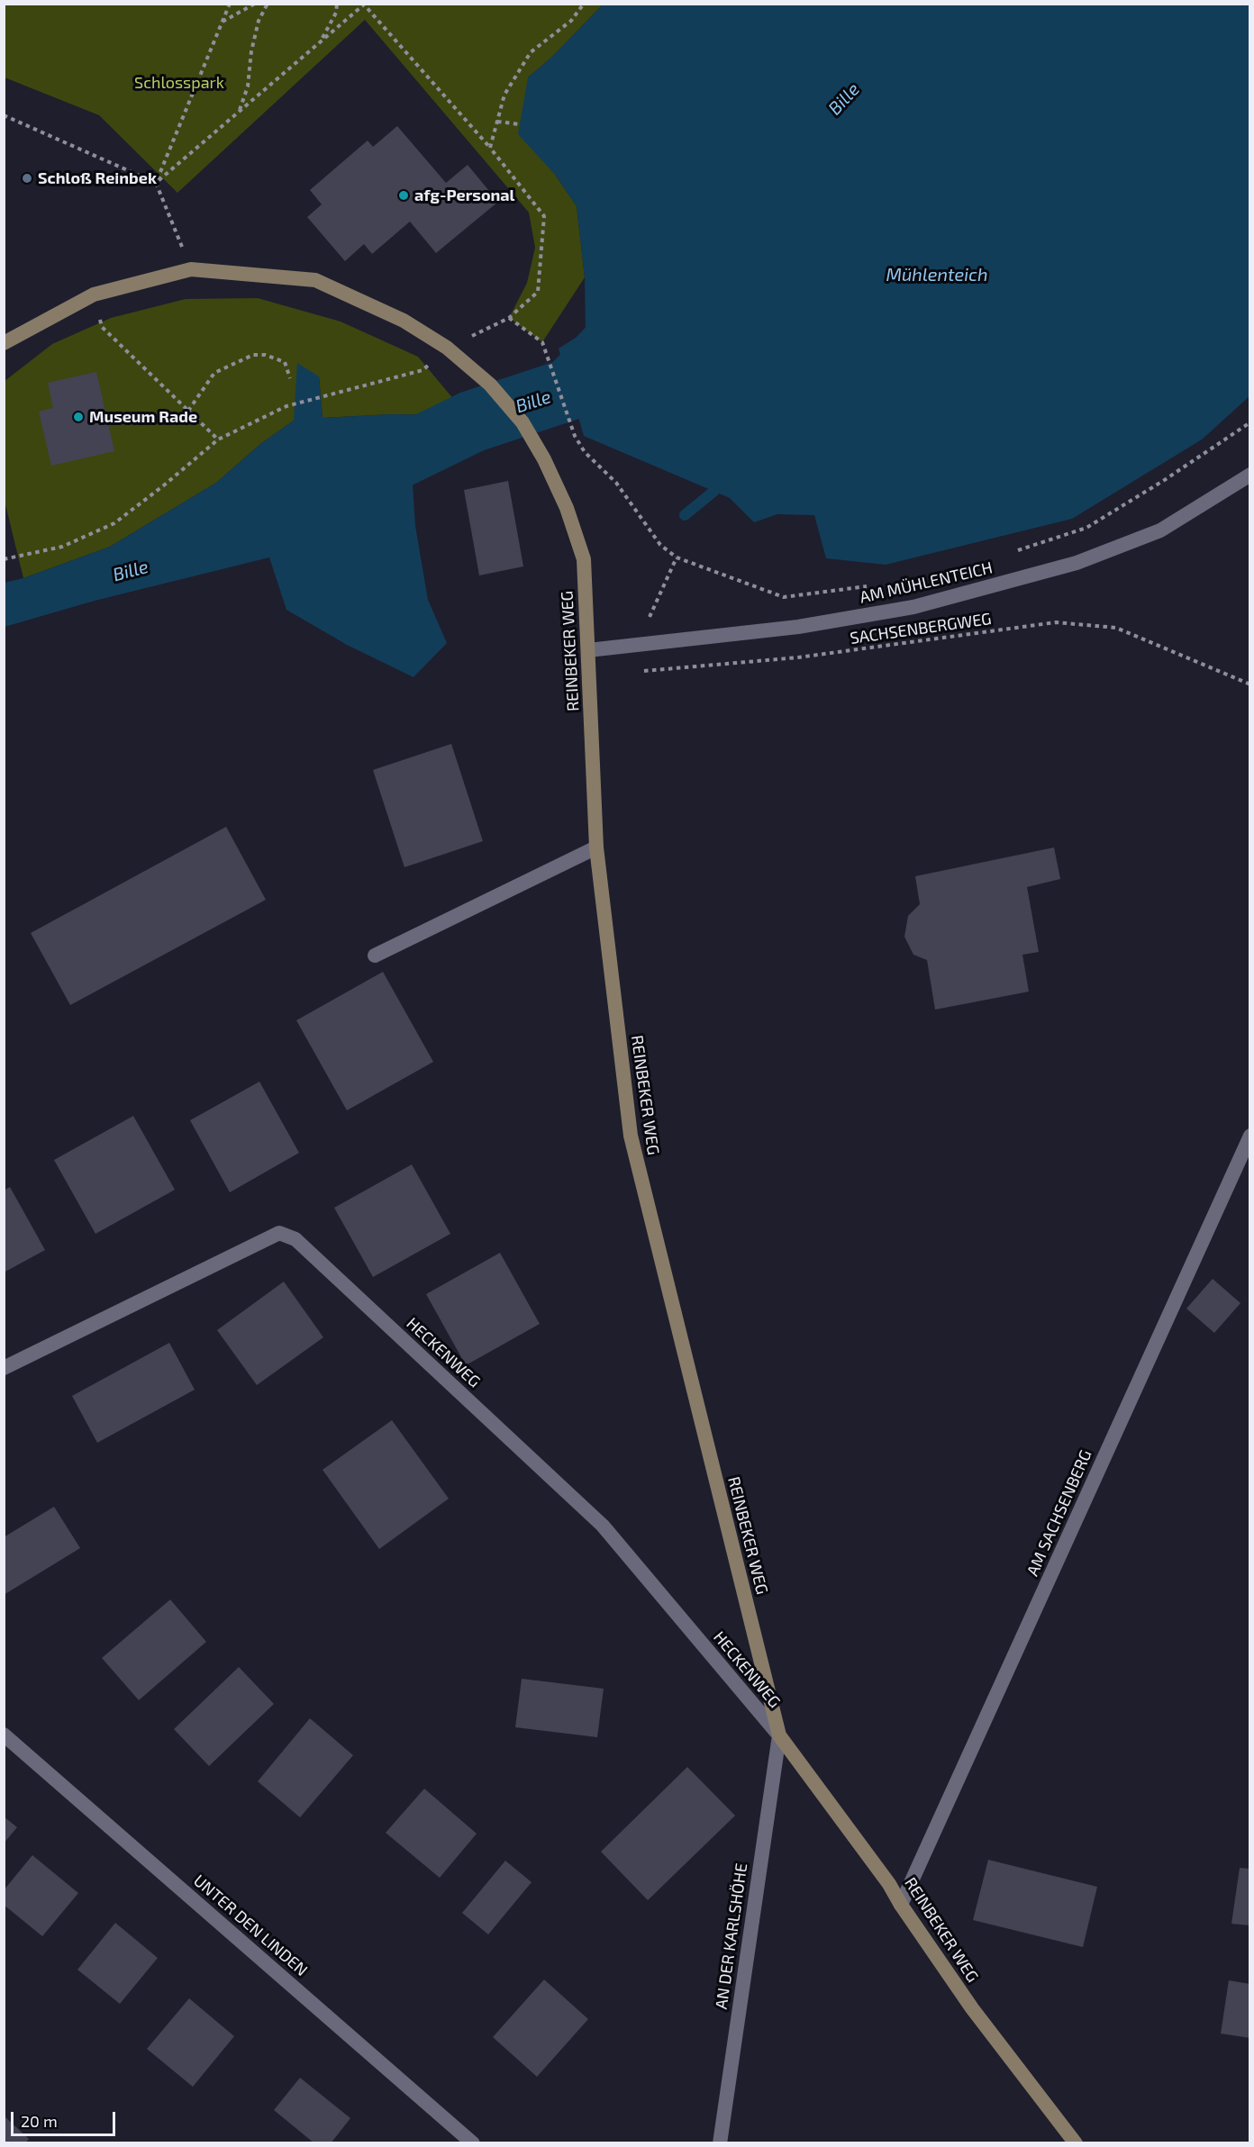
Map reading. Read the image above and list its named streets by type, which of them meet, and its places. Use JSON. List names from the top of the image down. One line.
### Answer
{"streets":{"main road":["REINBEKER WEG"],"street":["AM MÜHLENTEICH","HECKENWEG","AM SACHSENBERG","UNTER DEN LINDEN","AN DER KARLSHÖHE"],"path":["SACHSENBERGWEG"]},"crossings":[["AM MÜHLENTEICH","REINBEKER WEG"],["REINBEKER WEG","HECKENWEG"],["REINBEKER WEG","AM SACHSENBERG"],["REINBEKER WEG","AN DER KARLSHÖHE"],["HECKENWEG","AN DER KARLSHÖHE"]],"water":["Bille","Mühlenteich"],"parks":["Schlosspark"],"places":["Schloß Reinbek","afg-Personal","Museum Rade"],"scale_bar":"20 m"}
